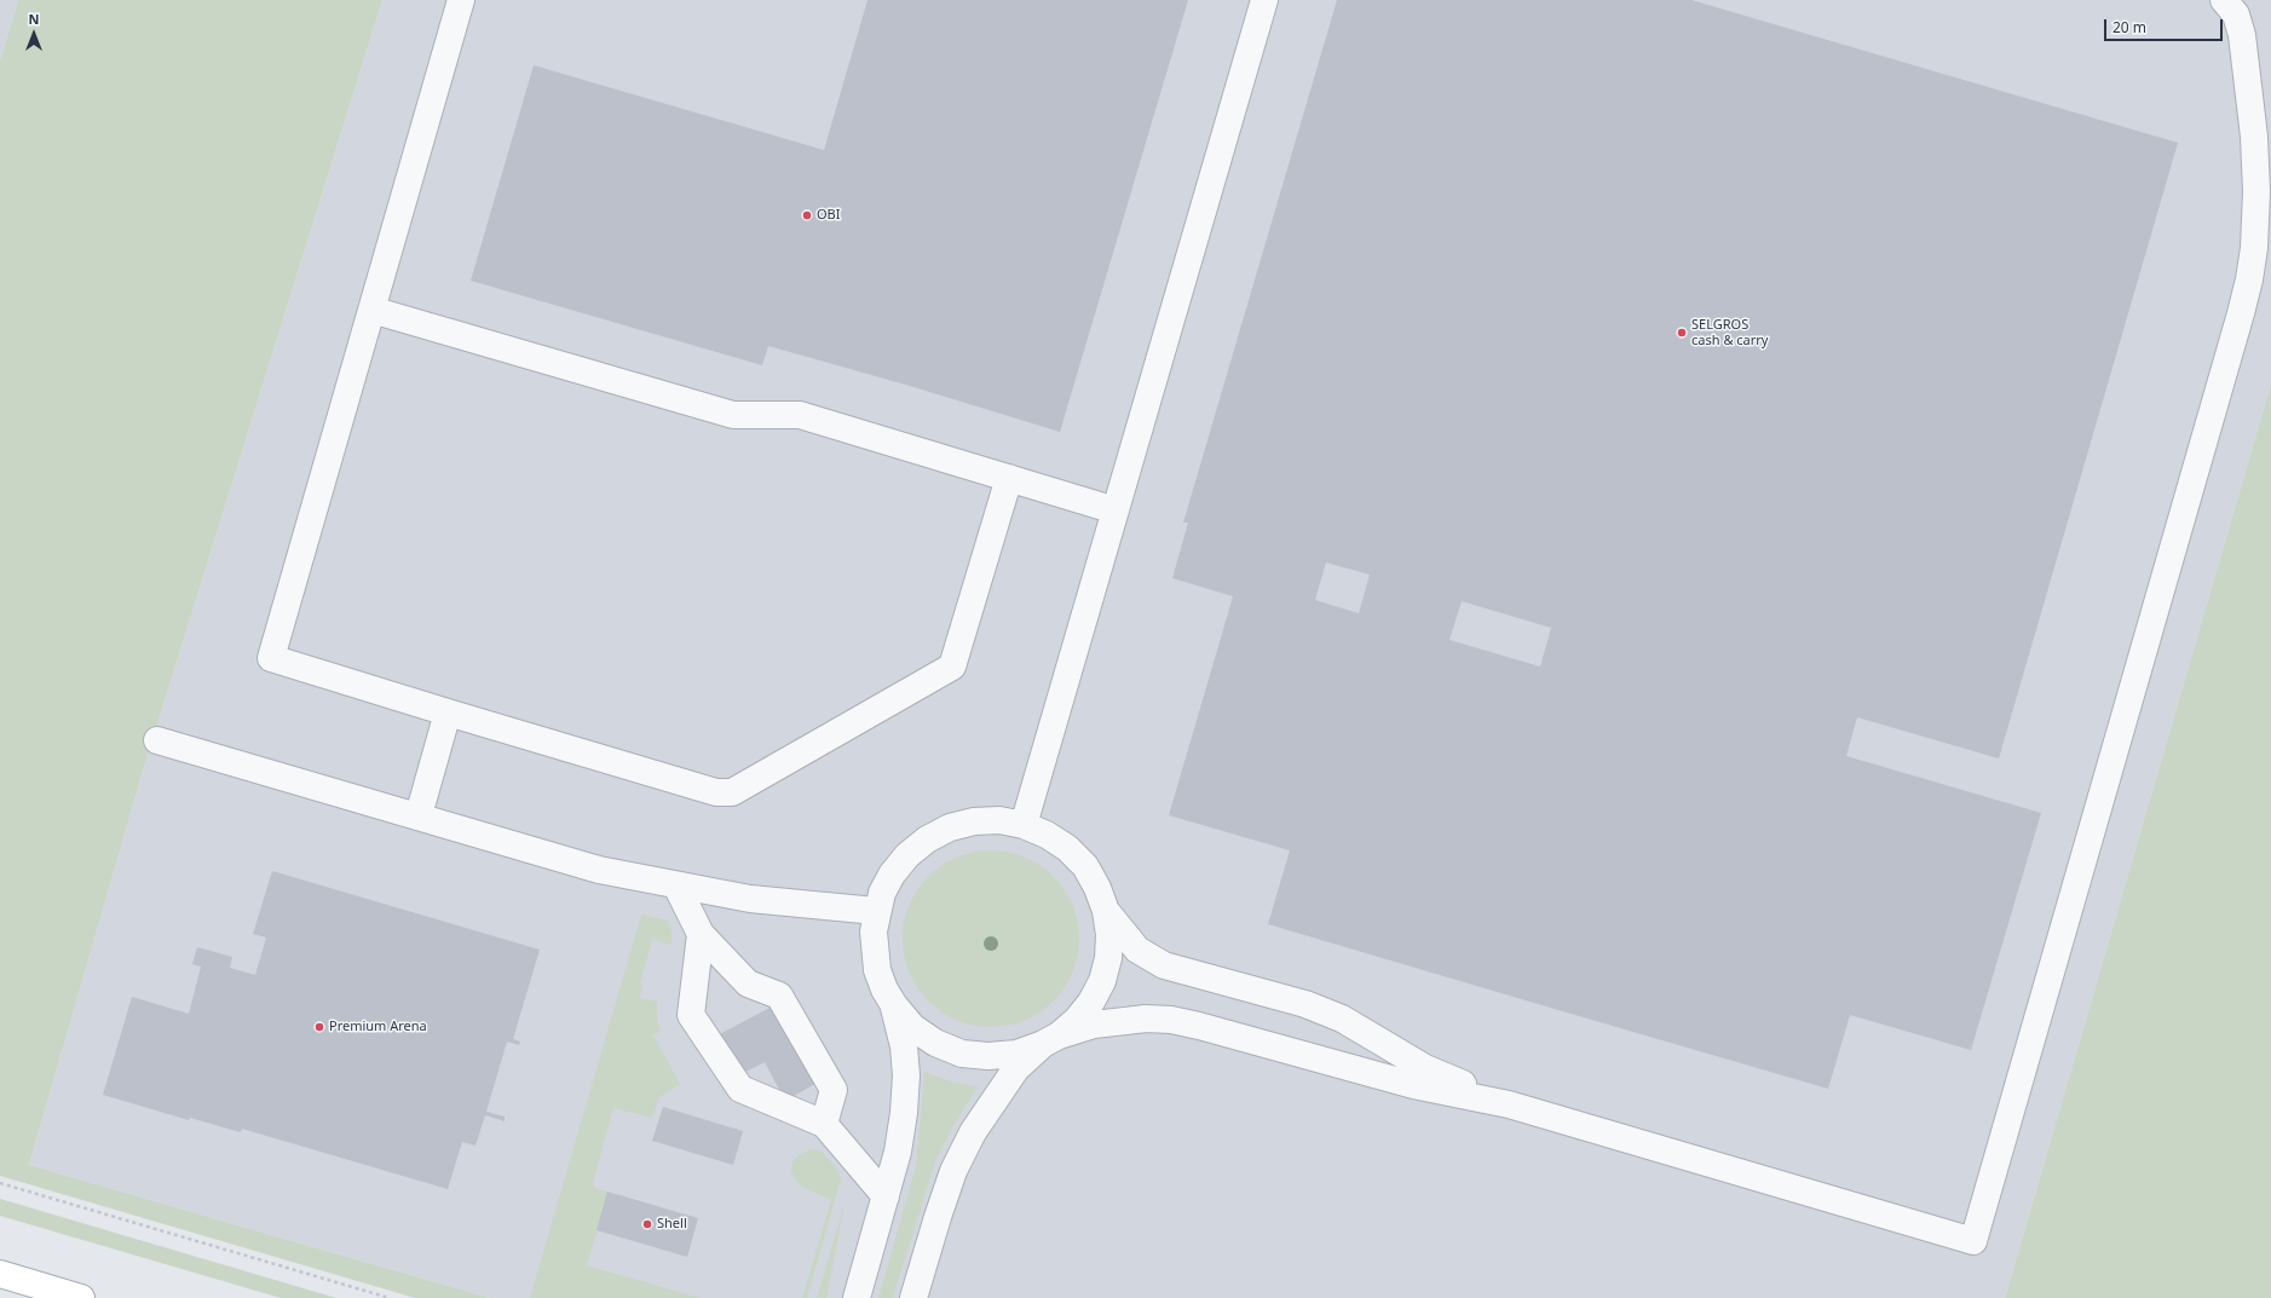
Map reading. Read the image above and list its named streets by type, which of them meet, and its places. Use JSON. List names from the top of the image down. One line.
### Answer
{"places":["OBI","SELGROS cash & carry","Premium Arena","Shell"],"scale_bar":"20 m","north":"top"}
